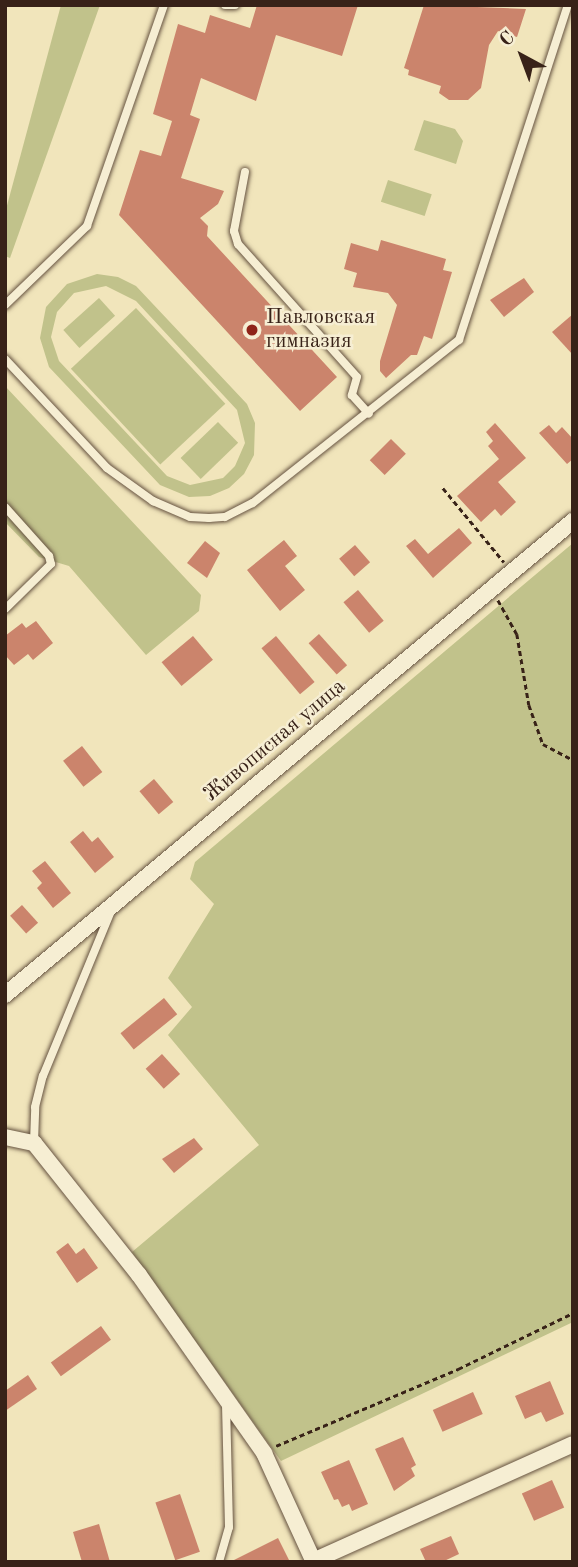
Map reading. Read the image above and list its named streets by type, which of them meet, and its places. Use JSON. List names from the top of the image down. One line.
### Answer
{"streets":{"street":["Живописная улица"]},"places":["Павловская гимназия"],"north":"top left"}
